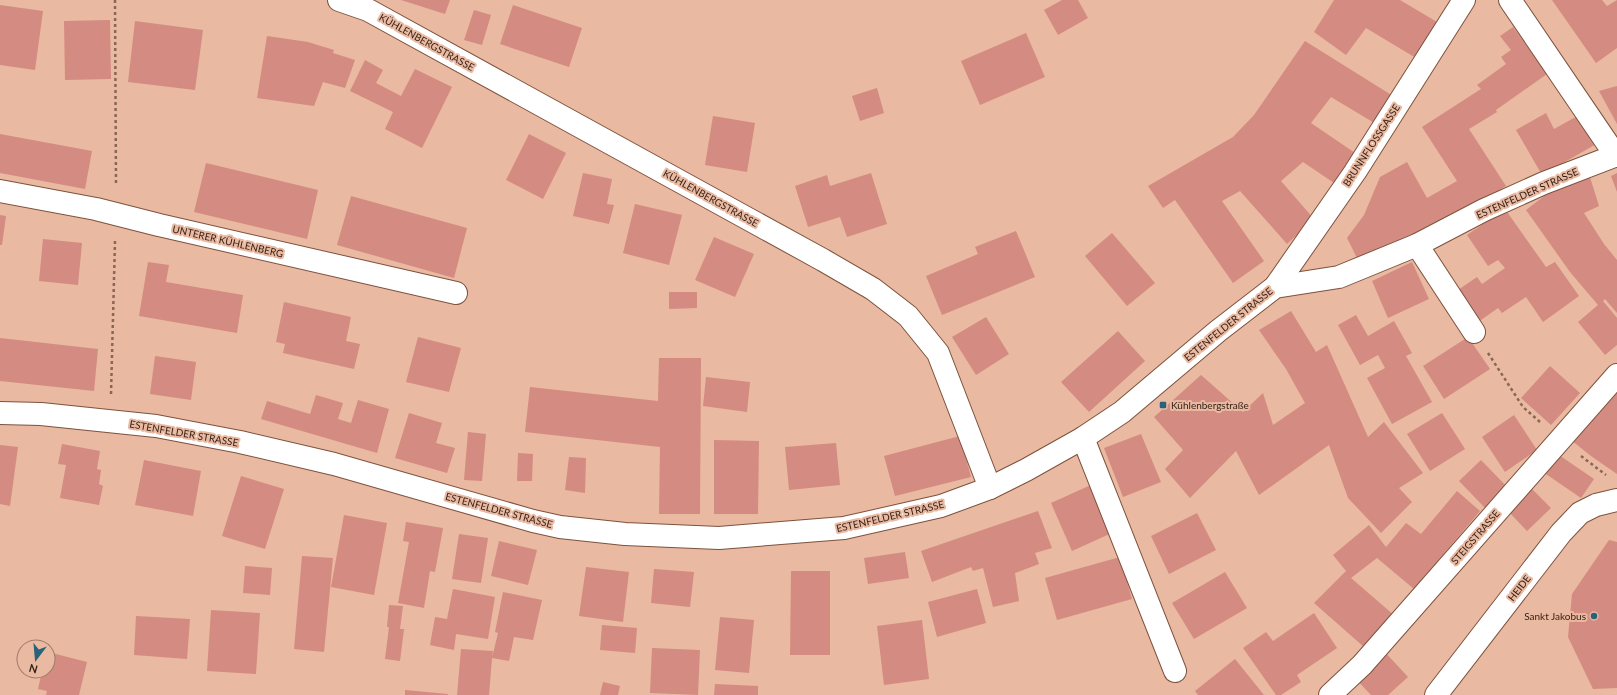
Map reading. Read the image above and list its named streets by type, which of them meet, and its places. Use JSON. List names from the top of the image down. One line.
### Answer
{"streets":{"street":["KÜHLENBERGSTRASSE","BRUNNFLOSSGASSE","ESTENFELDER STRASSE","UNTERER KÜHLENBERG","STEIGSTRASSE","HEIDE"]},"crossings":[["KÜHLENBERGSTRASSE","ESTENFELDER STRASSE"],["BRUNNFLOSSGASSE","ESTENFELDER STRASSE"]],"places":{"transit":["Kühlenbergstraße"],"other":["Sankt Jakobus"]},"north":"bottom"}
